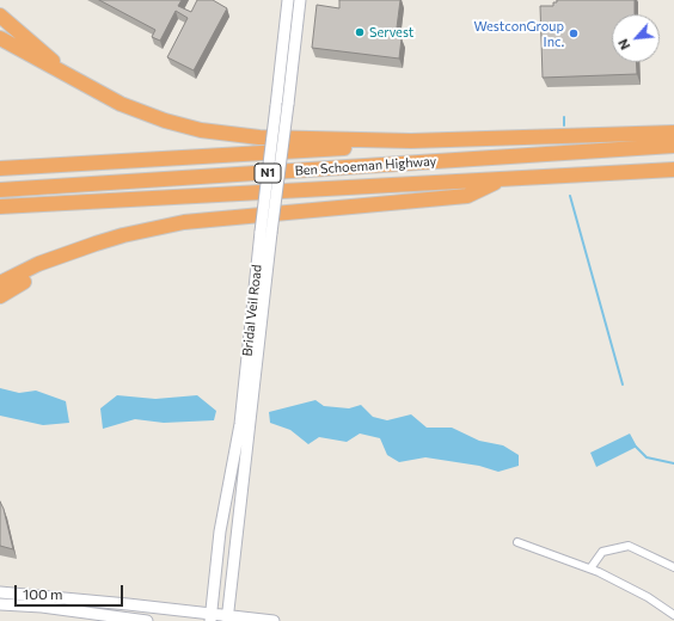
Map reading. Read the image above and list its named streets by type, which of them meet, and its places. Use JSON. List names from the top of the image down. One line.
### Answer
{"streets":{"highway":["Ben Schoeman Highway","N1"],"street":["Bridal Veil Road"]},"places":["Servest","WestconGroup Inc."],"scale_bar":"100 m","north":"bottom left"}
